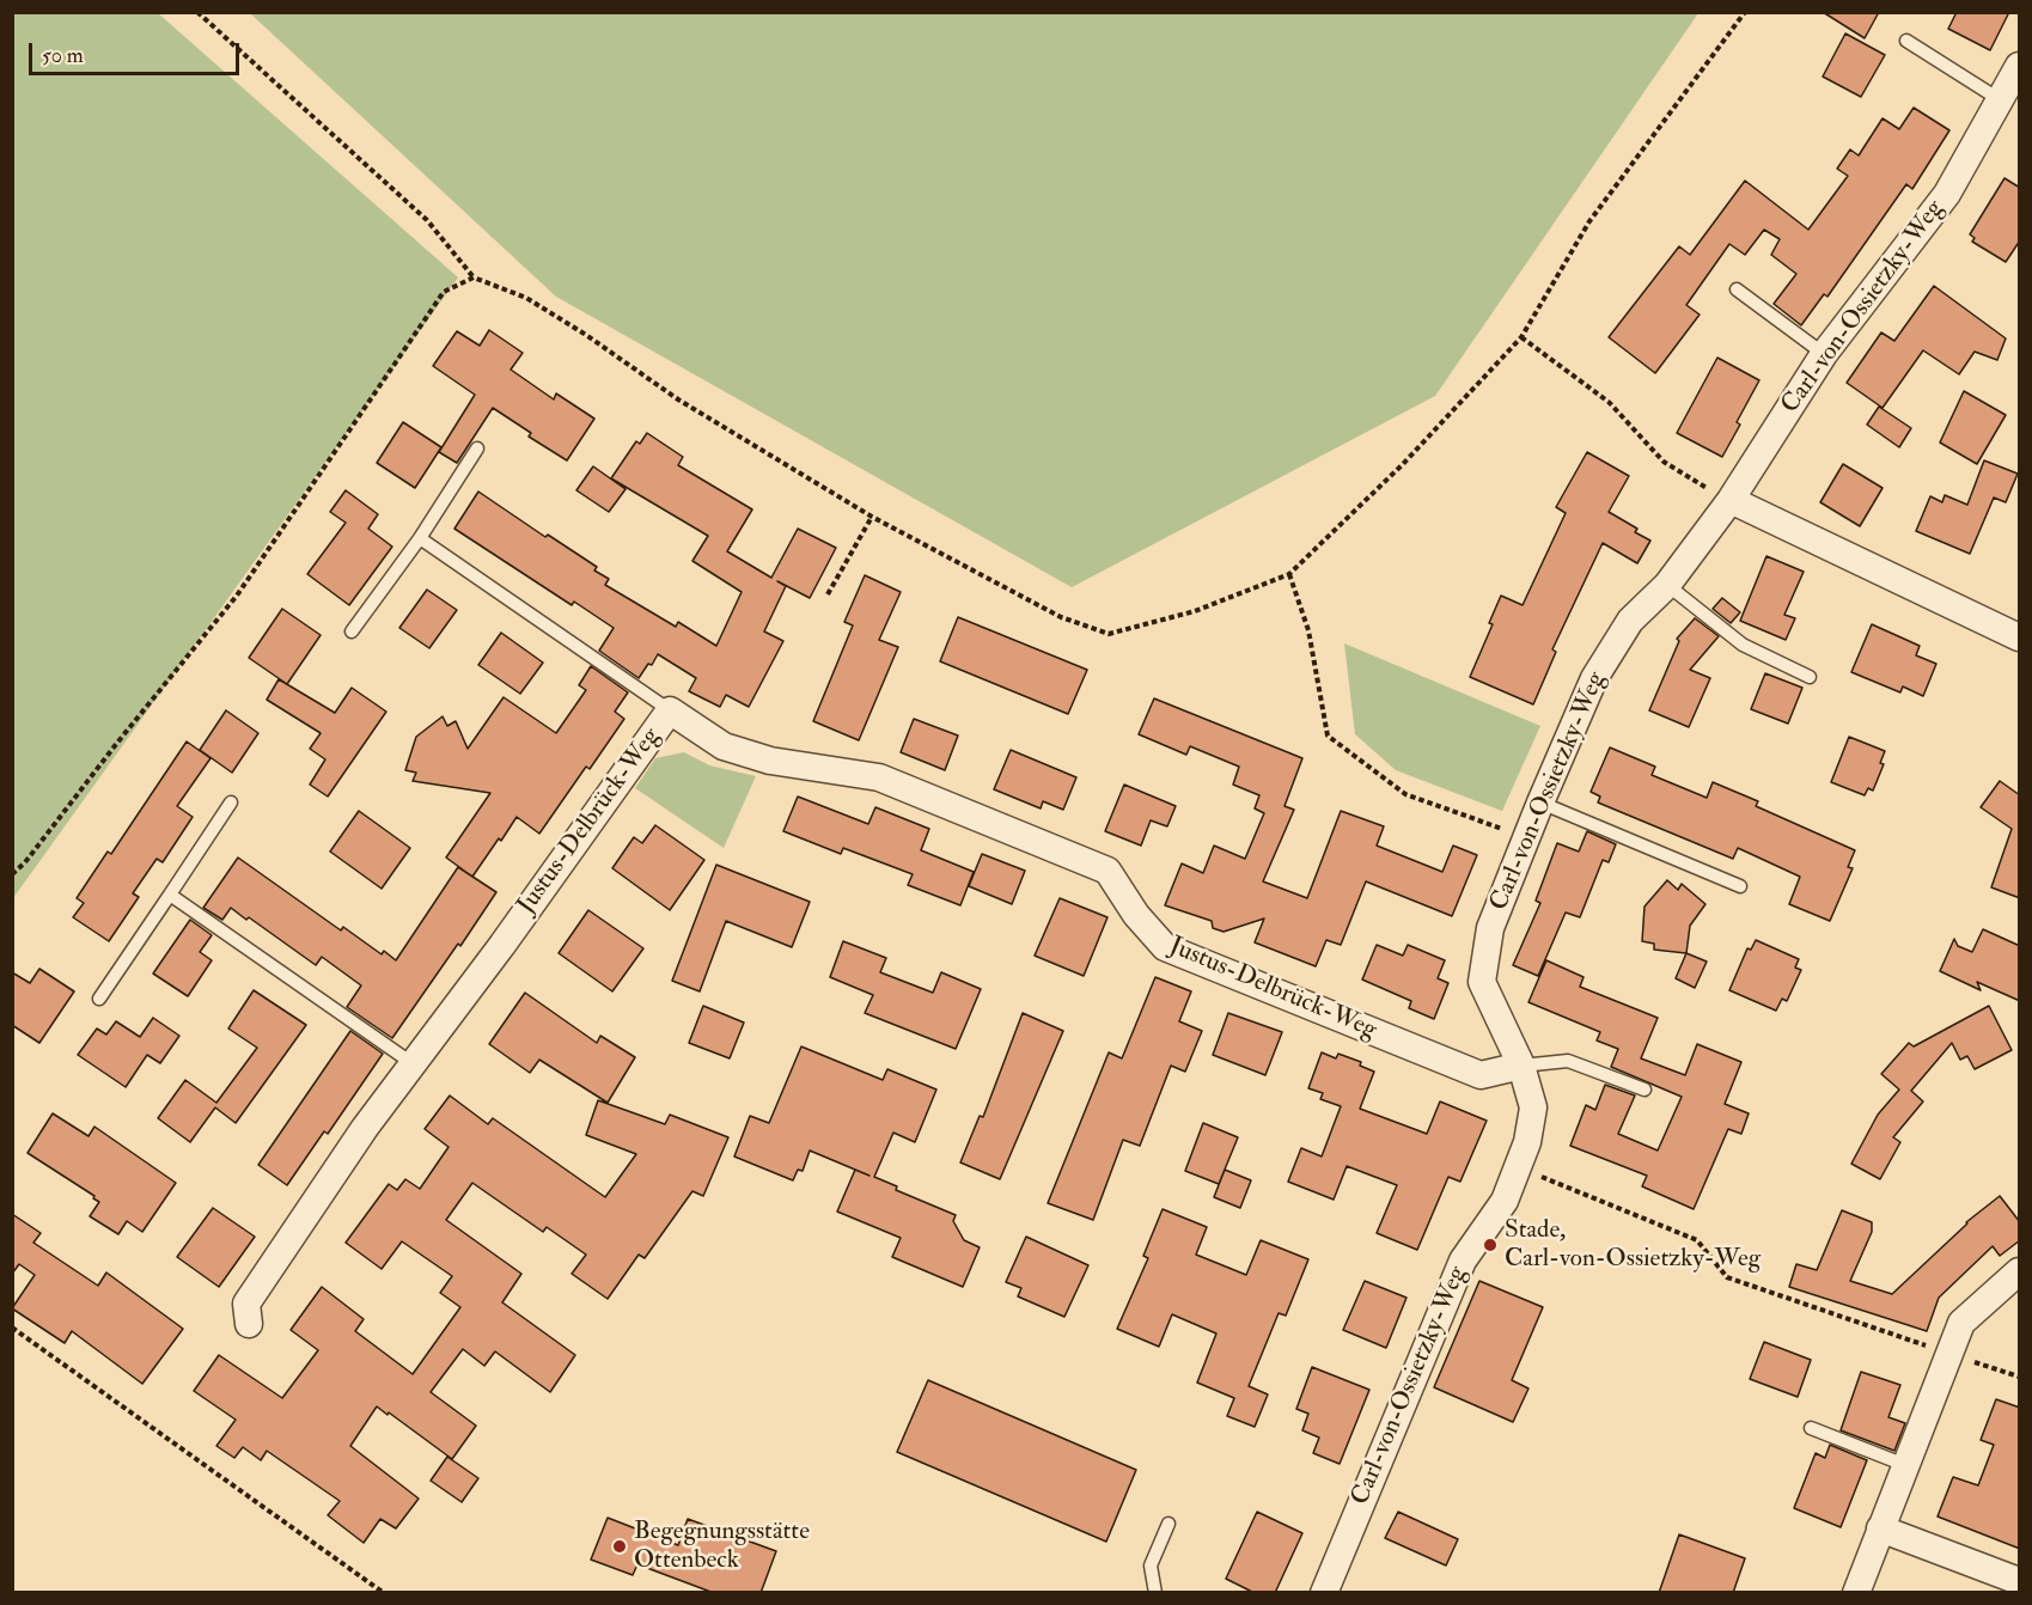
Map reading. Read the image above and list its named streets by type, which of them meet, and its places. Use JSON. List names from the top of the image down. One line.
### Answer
{"streets":{"street":["Carl-von-Ossietzky-Weg","Justus-Delbrück-Weg"]},"crossings":[["Carl-von-Ossietzky-Weg","Justus-Delbrück-Weg"]],"places":["Stade, Carl-von-Ossietzky-Weg","Begegnungsstätte Ottenbeck"],"scale_bar":"50 m"}
